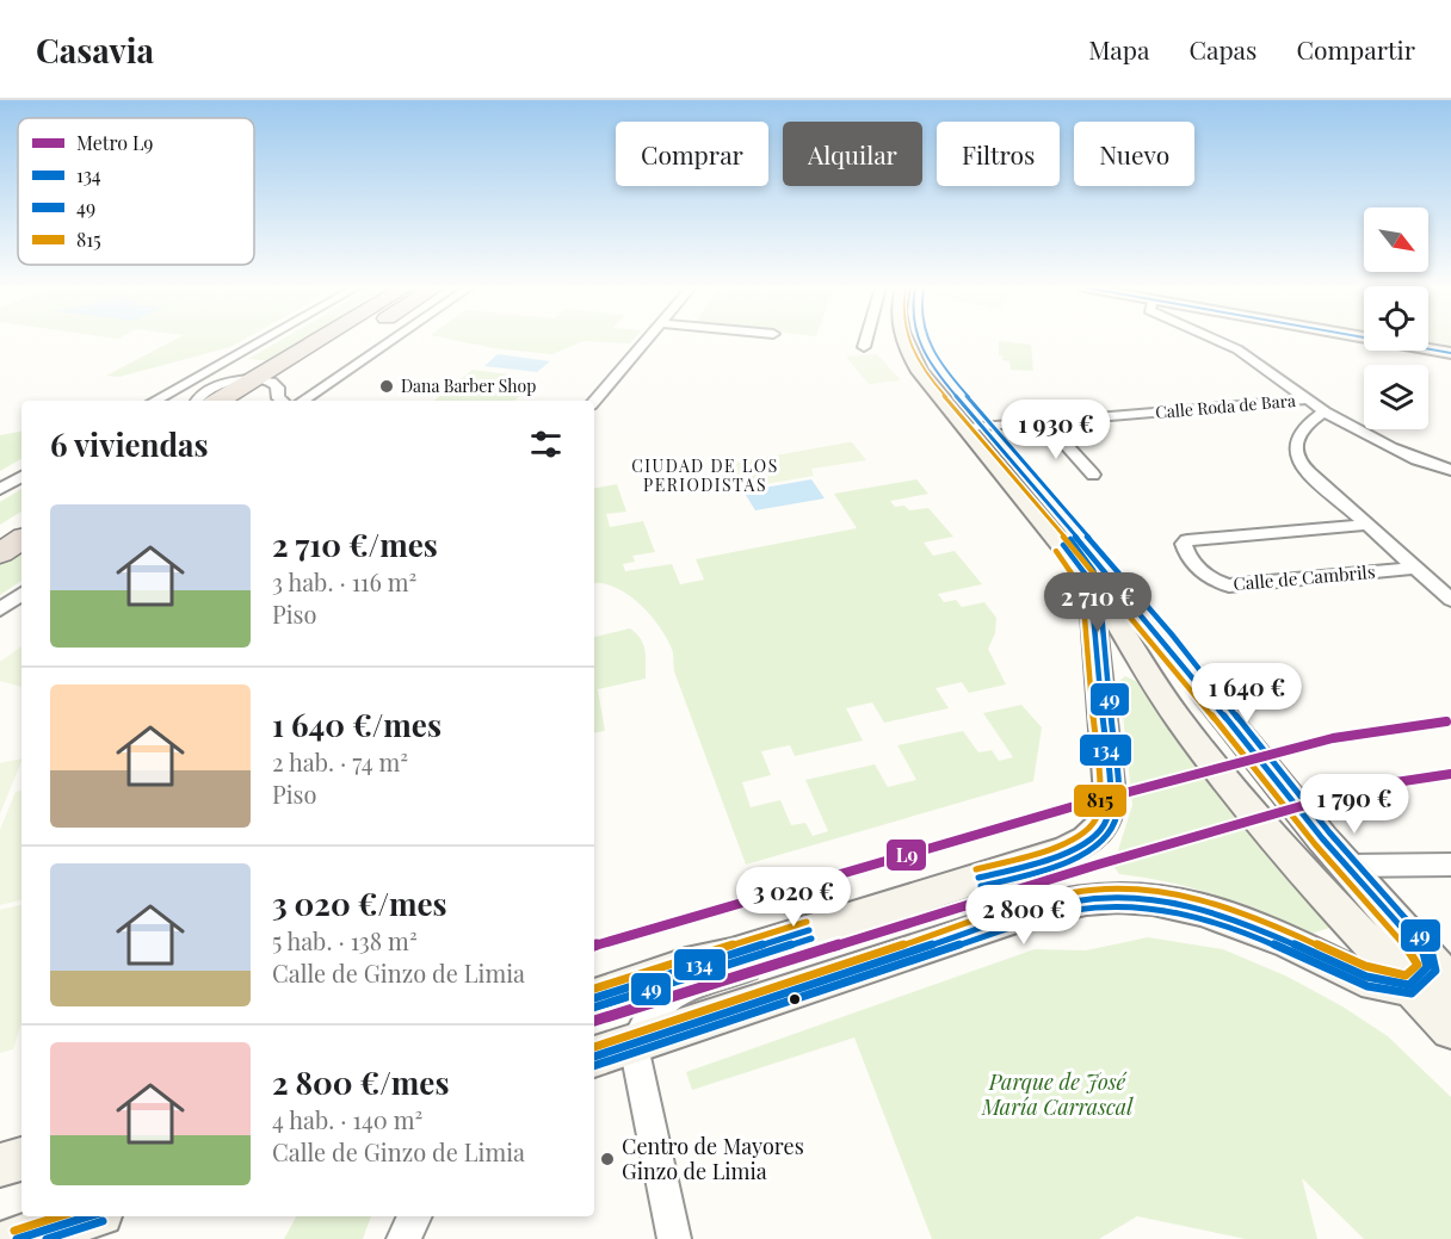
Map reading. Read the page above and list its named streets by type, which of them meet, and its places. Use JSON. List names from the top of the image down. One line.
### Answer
{"streets":{"street":["Calle Roda de Bara","Calle de Cambrils"]},"districts":["CIUDAD DE LOS PERIODISTAS"],"parks":["Parque de José María Carrascal"],"places":["Dana Barber Shop","Centro de Mayores Ginzo de Limia"],"lines":["transit line 134","transit line 49","transit line 815","metro line L9"],"legend":["Metro L9","134","49","815"],"north":"bottom right","page":{"header":"Casavia","nav":["Mapa","Capas","Compartir"],"chip":["Comprar","Alquilar","Filtros","Nuevo"],"price":["1 930 €","2 710 €","1 640 €","1 790 €","3 020 €","2 800 €"],"heading":"6 viviendas","list":[{"name":"2 710 €/mes","note":"3 hab. · 116 m² · Piso"},{"name":"1 640 €/mes","note":"2 hab. · 74 m² · Piso"},{"name":"3 020 €/mes","note":"5 hab. · 138 m² · Calle de Ginzo de Limia"},{"name":"2 800 €/mes","note":"4 hab. · 140 m² · Calle de Ginzo de Limia"}]}}
